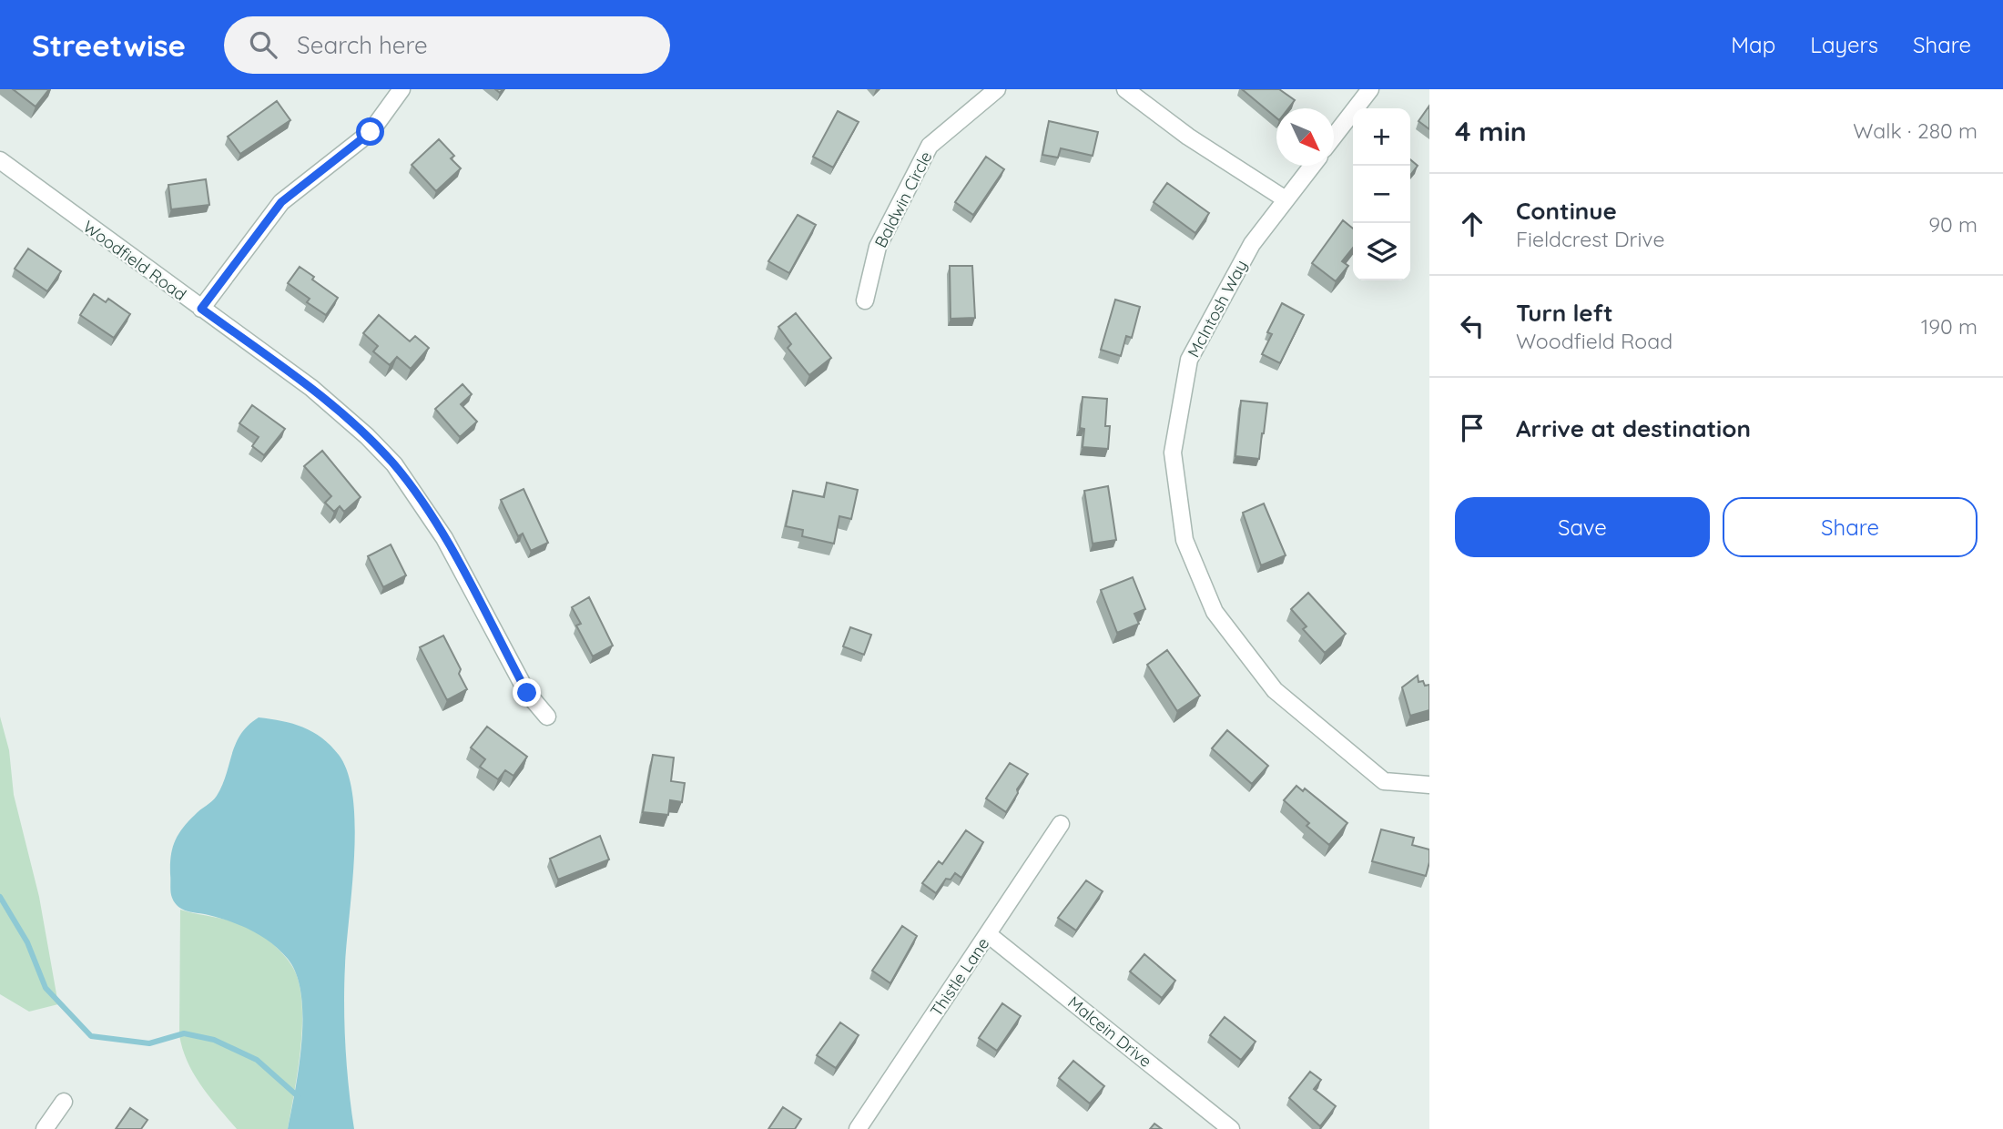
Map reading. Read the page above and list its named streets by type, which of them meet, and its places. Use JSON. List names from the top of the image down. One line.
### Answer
{"streets":{"street":["Baldwin Circle","Woodfield Road","McIntosh Way","Thistle Lane","Malcein Drive"]},"crossings":[["Thistle Lane","Malcein Drive"]],"north":"bottom right","page":{"header":"Streetwise","search":"Search here","nav":["Map","Layers","Share"],"heading":["4 min","Walk · 280 m"],"map_buttons":["+","−"],"list":[["Continue","Fieldcrest Drive","90 m"],["Turn left","Woodfield Road","190 m"],"Arrive at destination"],"buttons":["Save","Share"]}}
